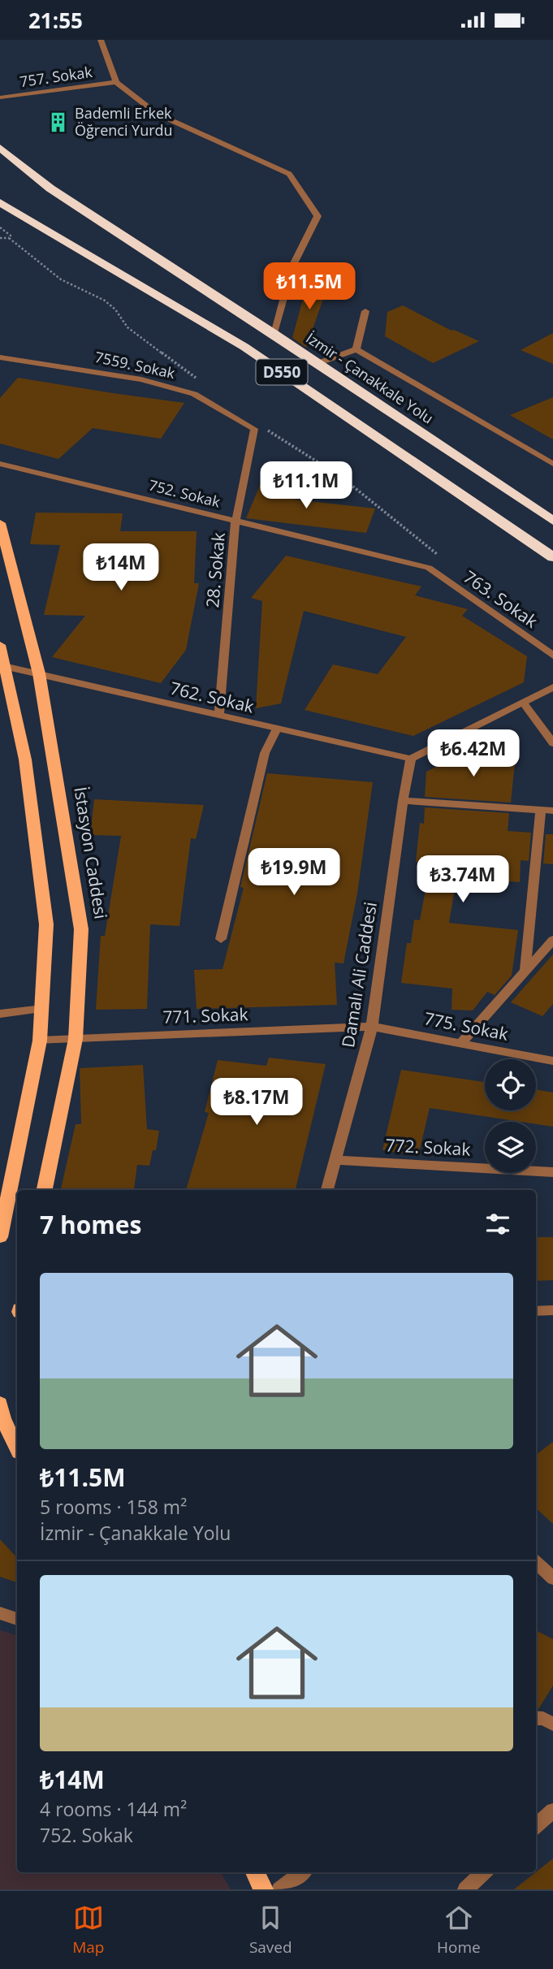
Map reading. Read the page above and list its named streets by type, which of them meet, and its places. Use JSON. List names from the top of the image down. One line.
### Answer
{"streets":{"highway":["D550","İzmir - Çanakkale Yolu"],"main road":["İstasyon Caddesi"],"street":["757. Sokak","7559. Sokak","752. Sokak","28. Sokak","763. Sokak","762. Sokak","Damalı Ali Caddesi","771. Sokak","775. Sokak","772. Sokak"]},"crossings":[["7559. Sokak","28. Sokak"],["752. Sokak","28. Sokak"],["752. Sokak","763. Sokak"],["28. Sokak","762. Sokak"],["762. Sokak","İstasyon Caddesi"],["762. Sokak","Damalı Ali Caddesi"],["İstasyon Caddesi","771. Sokak"],["Damalı Ali Caddesi","771. Sokak"],["Damalı Ali Caddesi","775. Sokak"],["Damalı Ali Caddesi","772. Sokak"],["771. Sokak","775. Sokak"]],"places":{"building":["Bademli Erkek Öğrenci Yurdu"]},"page":{"status":"21:55","price":["₺11.5M","₺11.1M","₺14M","₺6.42M","₺19.9M","₺3.74M","₺8.17M"],"heading":"7 homes","list":[{"name":"₺11.5M","note":"5 rooms · 158 m² · İzmir - Çanakkale Yolu"},{"name":"₺14M","note":"4 rooms · 144 m² · 752. Sokak"}],"tabs":["Map","Saved","Home"]}}
